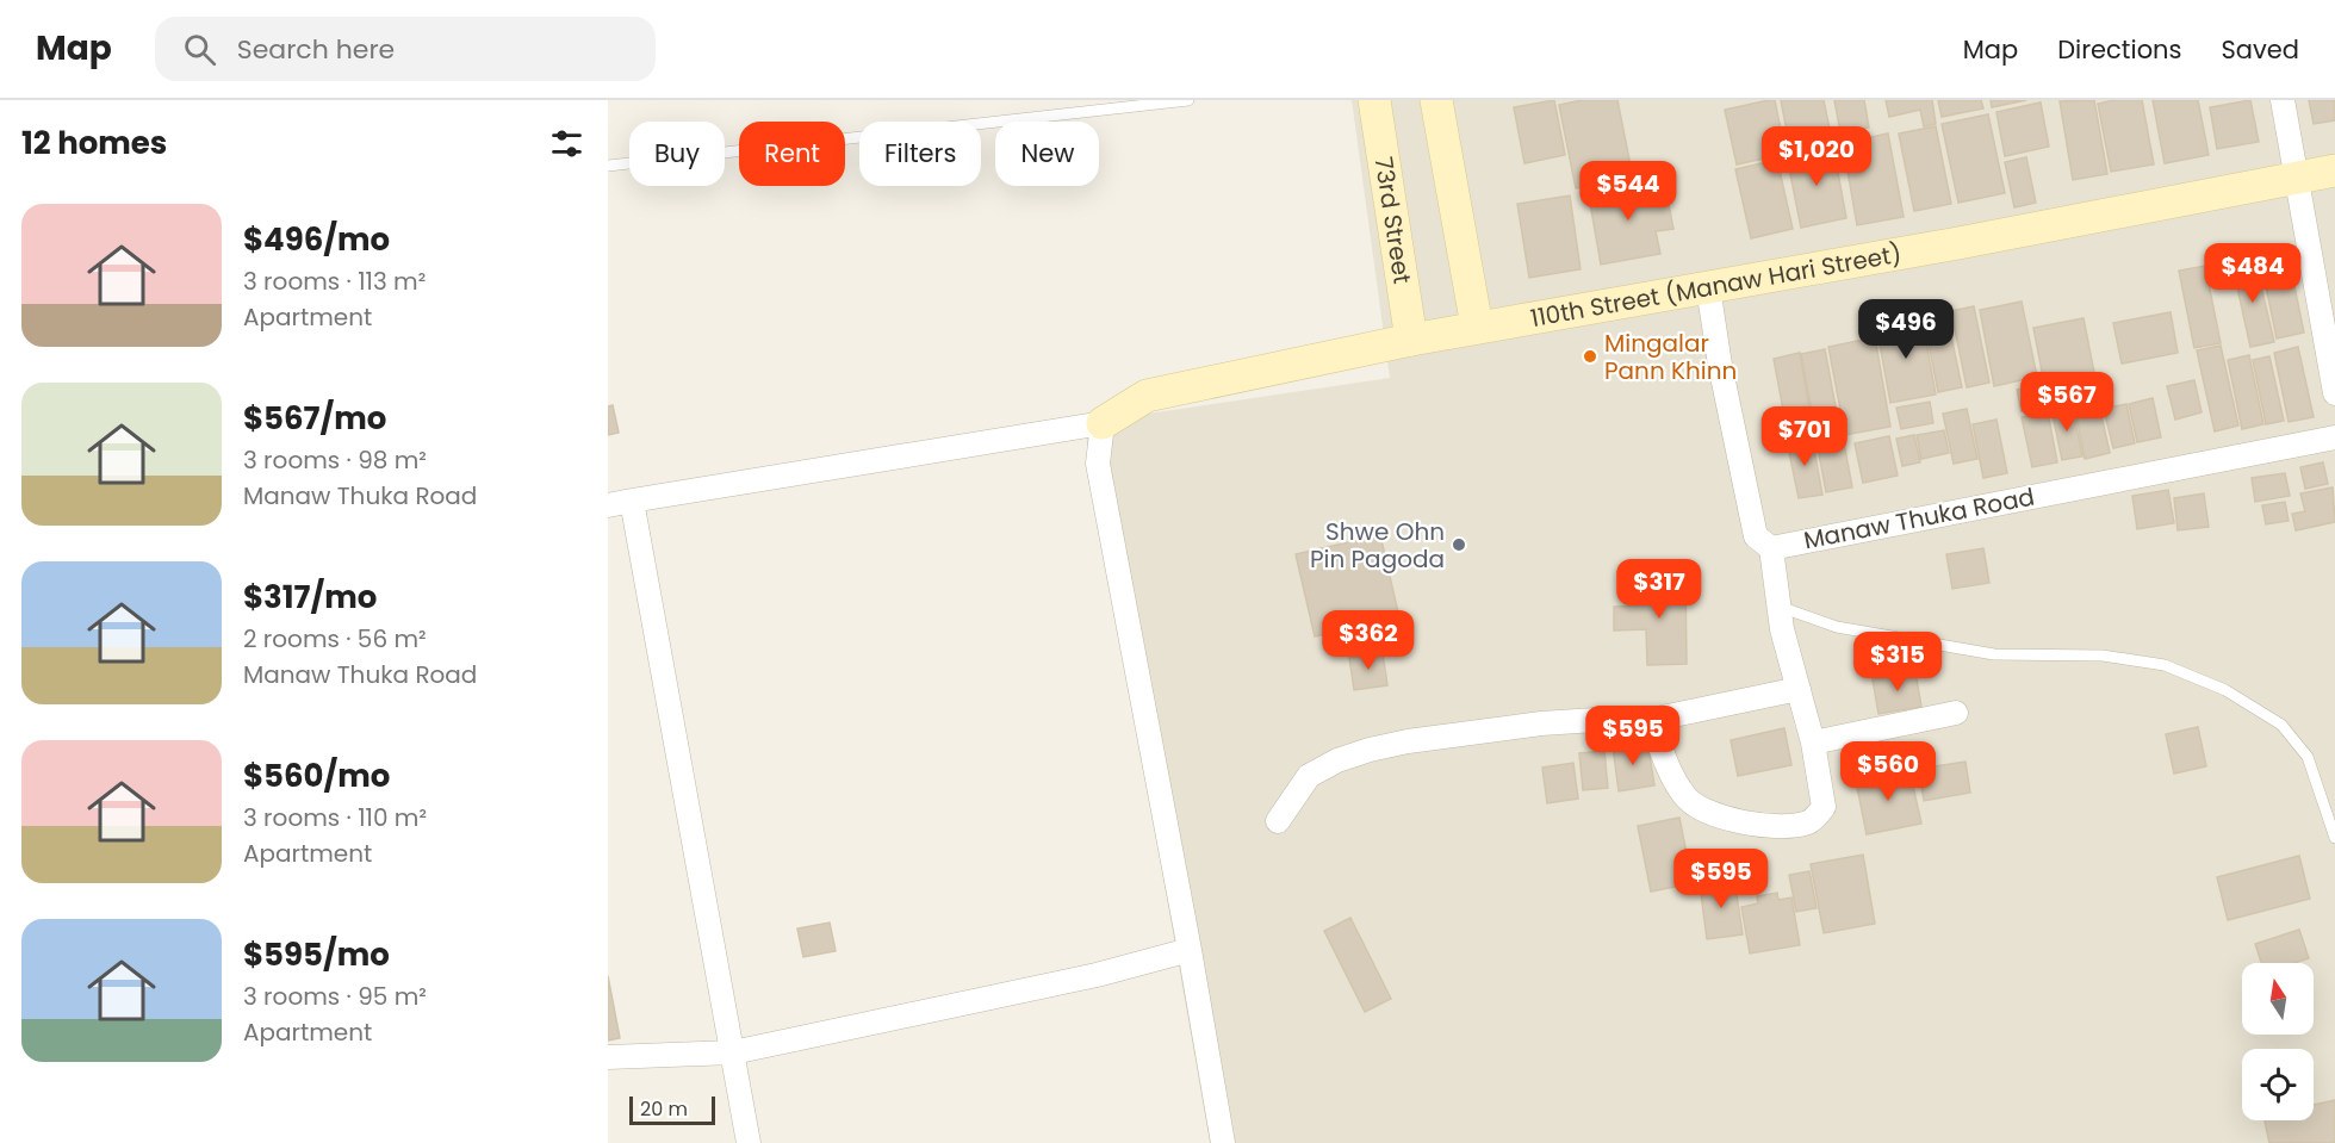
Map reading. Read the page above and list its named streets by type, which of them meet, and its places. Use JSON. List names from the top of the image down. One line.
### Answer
{"streets":{"main road":["73rd Street","110th Street (Manaw Hari Street)"],"street":["Manaw Thuka Road"]},"crossings":[["73rd Street","110th Street (Manaw Hari Street)"],["110th Street (Manaw Hari Street)","Manaw Thuka Road"]],"places":["Mingalar Pann Khinn","Shwe Ohn Pin Pagoda"],"scale_bar":"20 m","north":"top","page":{"header":"Map","search":"Search here","nav":["Map","Directions","Saved"],"heading":"12 homes","chip":["Buy","Rent","Filters","New"],"price":["$1,020","$544","$484","$496","$567","$701","$317","$362","$315","$595","$560","$595"],"list":[{"name":"$496/mo","note":"3 rooms · 113 m² · Apartment"},{"name":"$567/mo","note":"3 rooms · 98 m² · Manaw Thuka Road"},{"name":"$317/mo","note":"2 rooms · 56 m² · Manaw Thuka Road"},{"name":"$560/mo","note":"3 rooms · 110 m² · Apartment"},{"name":"$595/mo","note":"3 rooms · 95 m² · Apartment"}],"scale":"20 m"}}
